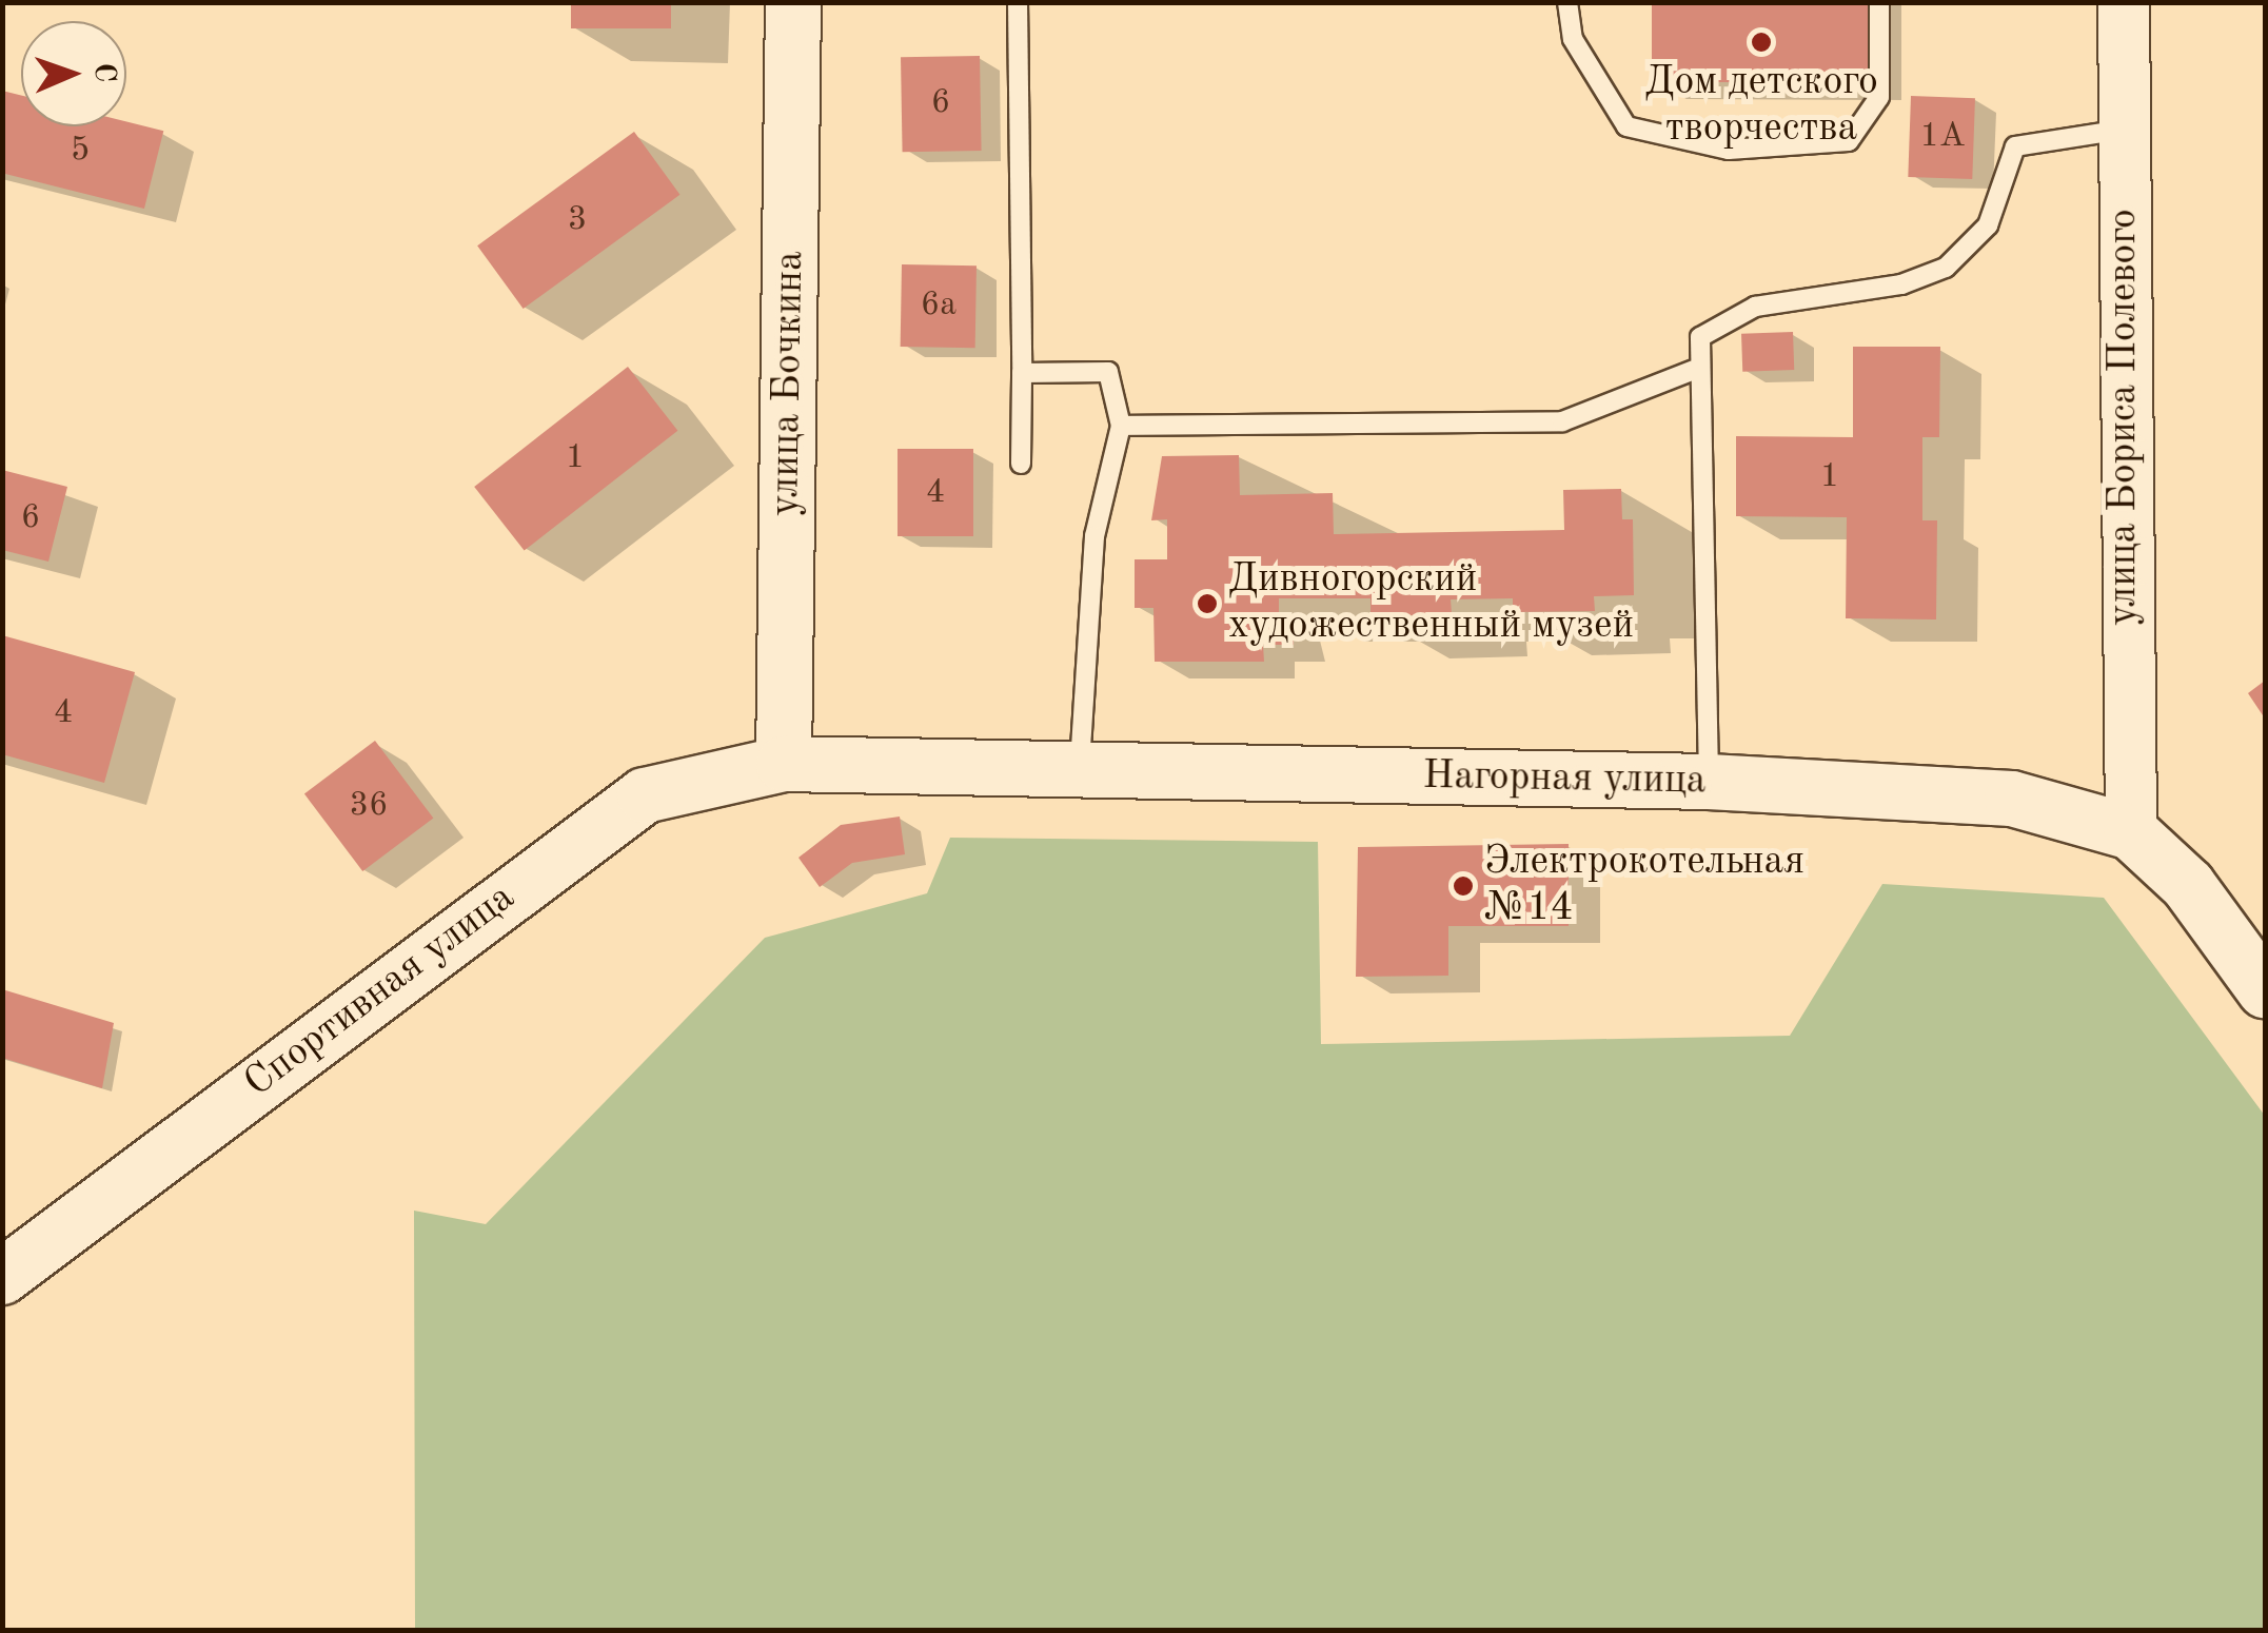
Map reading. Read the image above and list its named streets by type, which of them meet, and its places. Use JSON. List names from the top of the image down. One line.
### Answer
{"streets":{"main road":["улица Бочкина","Нагорная улица","Спортивная улица"],"street":["улица Бориса Полевого"]},"crossings":[["улица Бочкина","Нагорная улица"],["улица Бочкина","Спортивная улица"],["улица Бориса Полевого","Нагорная улица"],["Нагорная улица","Спортивная улица"]],"places":["Дом детского творчества","Дивногорский художественный музей","Электрокотельная №14"],"house_numbers":["6","1А","5","3","6а","1","1","4","6","4","36"],"north":"right"}
